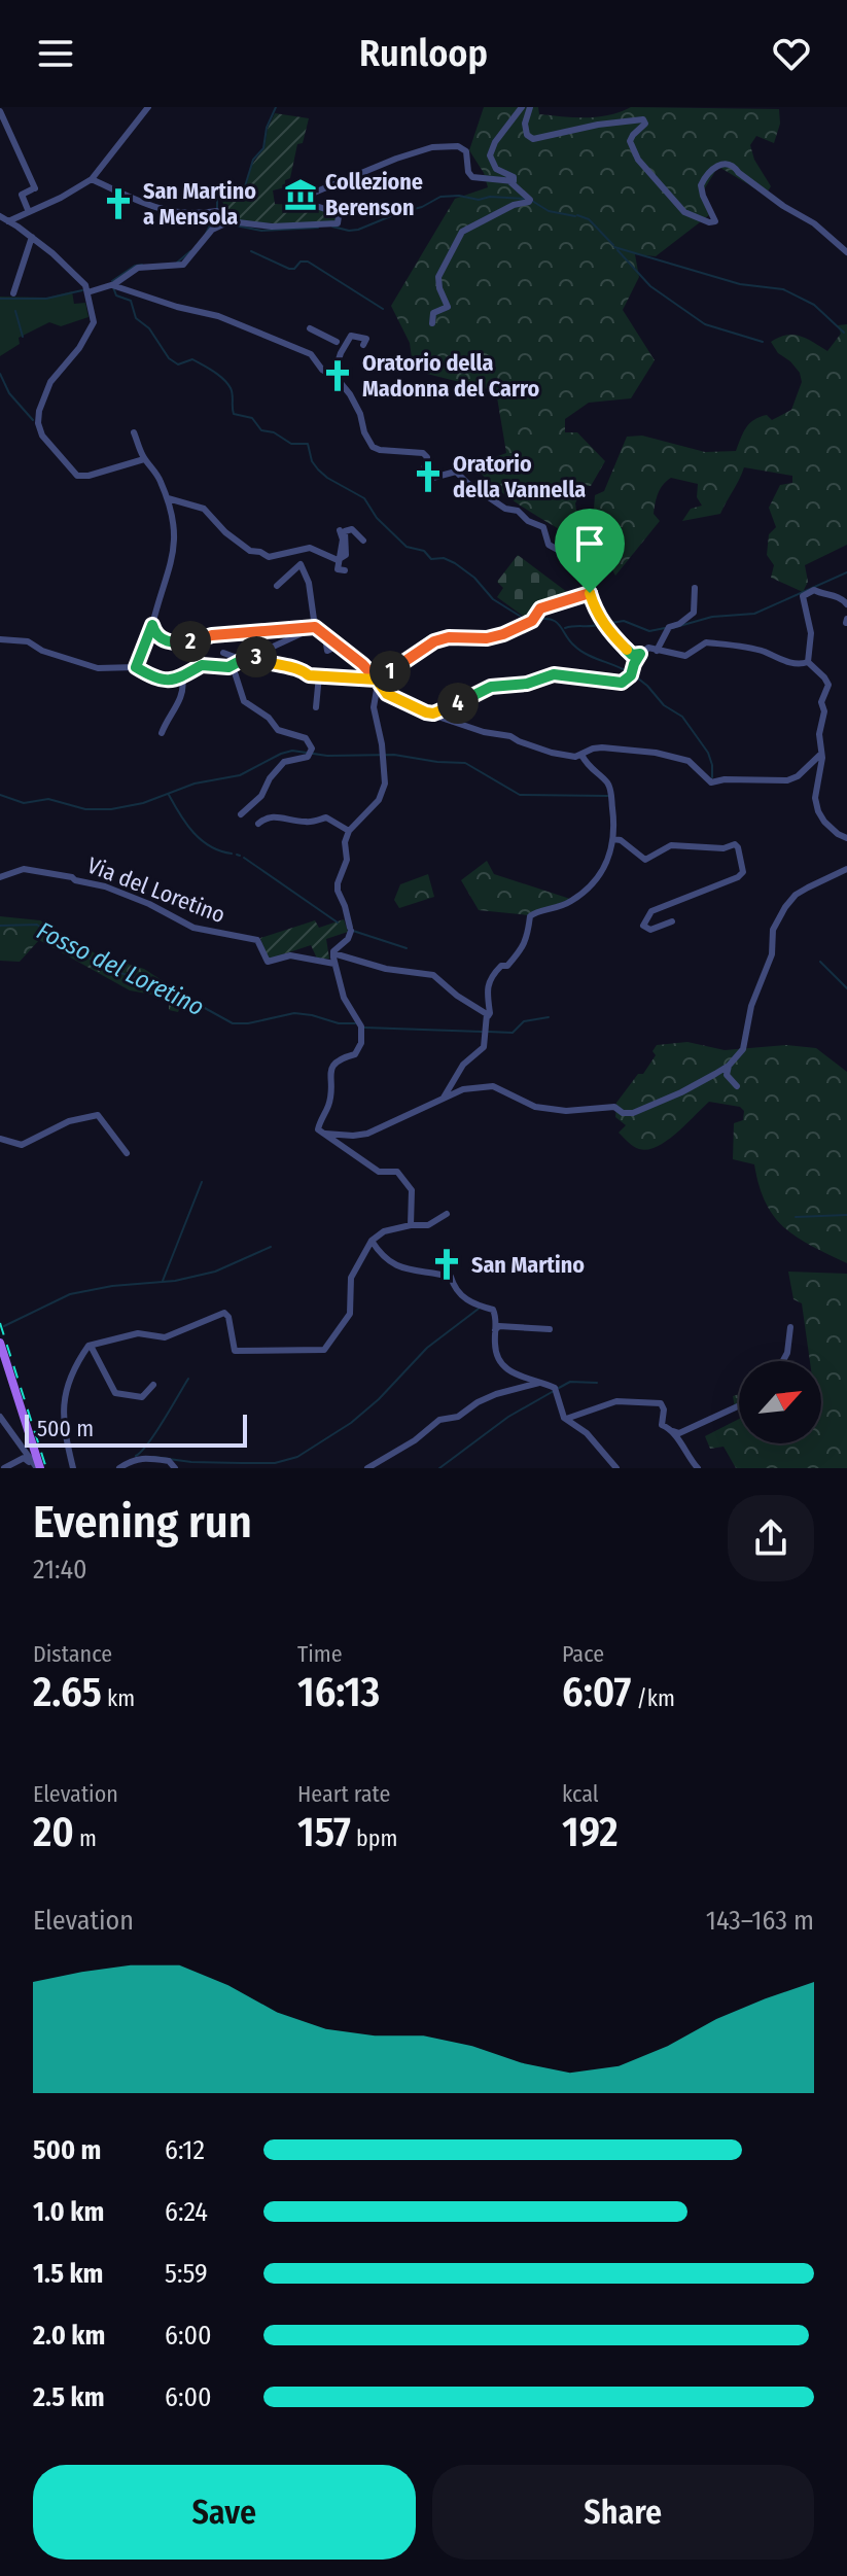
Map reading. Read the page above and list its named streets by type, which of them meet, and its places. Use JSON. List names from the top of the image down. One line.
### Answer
{"streets":{"street":["Via del Loretino"]},"water":["Fosso del Loretino"],"places":{"museum":["Collezione Berenson"],"church":["San Martino a Mensola","Oratorio della Madonna del Carro","Oratorio della Vannella","San Martino"]},"scale_bar":"500 m","north":"top right","page":{"header":"Runloop","pins":["2","3","1","4"],"scale":"500 m","heading":["Evening run","21:40"],"stats":[["Distance","2.65 km"],["Time","16:13"],["Pace","6:07 /km"],["Elevation","20 m"],["Heart rate","157 bpm"],["kcal","192"]],"chart":["Elevation","143–163 m"],"list":[{"name":"500 m","note":"6:12"},{"name":"1.0 km","note":"6:24"},{"name":"1.5 km","note":"5:59"},{"name":"2.0 km","note":"6:00"},{"name":"2.5 km","note":"6:00"}],"buttons":["Save","Share"]}}
